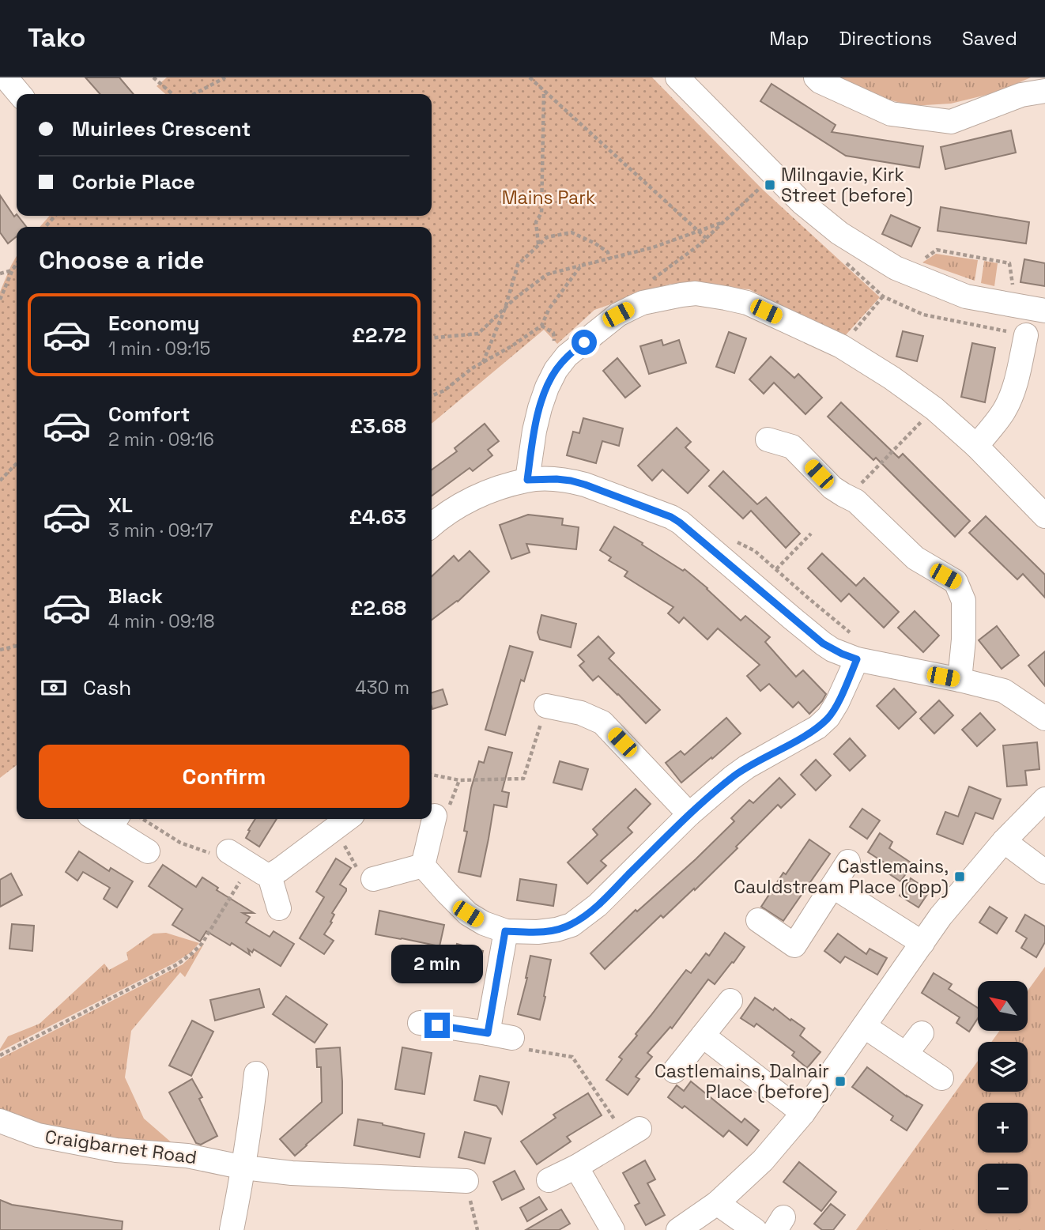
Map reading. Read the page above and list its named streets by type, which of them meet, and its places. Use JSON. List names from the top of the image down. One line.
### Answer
{"streets":{"street":["Craigbarnet Road"]},"parks":["Mains Park"],"places":{"transit":["Milngavie, Kirk Street (before)","Castlemains, Cauldstream Place (opp)","Castlemains, Dalnair Place (before)"]},"north":"top left","page":{"header":"Tako","nav":["Map","Directions","Saved"],"banner":["Muirlees Crescent","Corbie Place"],"heading":"Choose a ride","list":[{"name":"Economy","note":"1 min · 09:15","value":"£2.72"},{"name":"Comfort","note":"2 min · 09:16","value":"£3.68"},{"name":"XL","note":"3 min · 09:17","value":"£4.63"},{"name":"Black","note":"4 min · 09:18","value":"£2.68"}],"pay":["Cash","430 m"],"buttons":"Confirm","bubble":"2 min","map_buttons":["+","−"]}}
